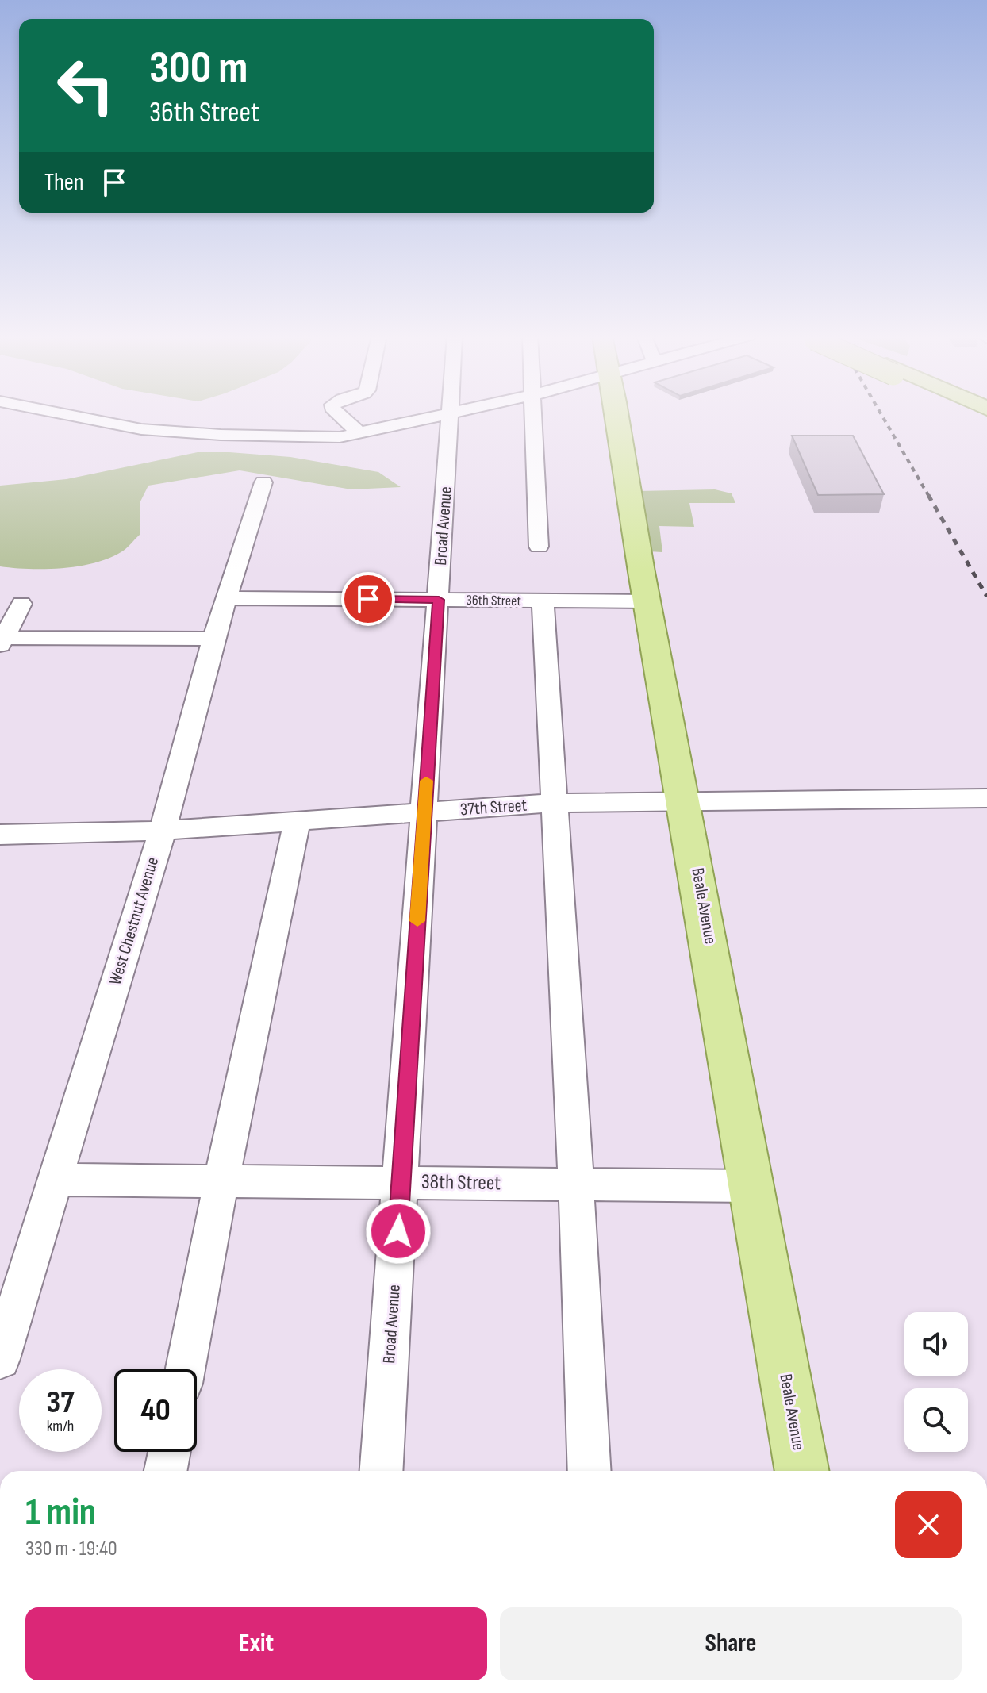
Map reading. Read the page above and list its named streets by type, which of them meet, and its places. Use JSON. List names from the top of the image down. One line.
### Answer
{"streets":{"main road":["Beale Avenue"],"street":["Broad Avenue","36th Street","37th Street","West Chestnut Avenue","38th Street"]},"crossings":[["Broad Avenue","36th Street"],["Broad Avenue","37th Street"],["Broad Avenue","38th Street"],["36th Street","Beale Avenue"],["36th Street","West Chestnut Avenue"],["37th Street","Beale Avenue"],["37th Street","West Chestnut Avenue"],["Beale Avenue","38th Street"],["West Chestnut Avenue","38th Street"]],"page":{"turn":["300 m","36th Street"],"then":"Then","speed":"37 km/h","limit":"40","heading":["1 min","330 m · 19:40"],"buttons":["Exit","Share"]}}
